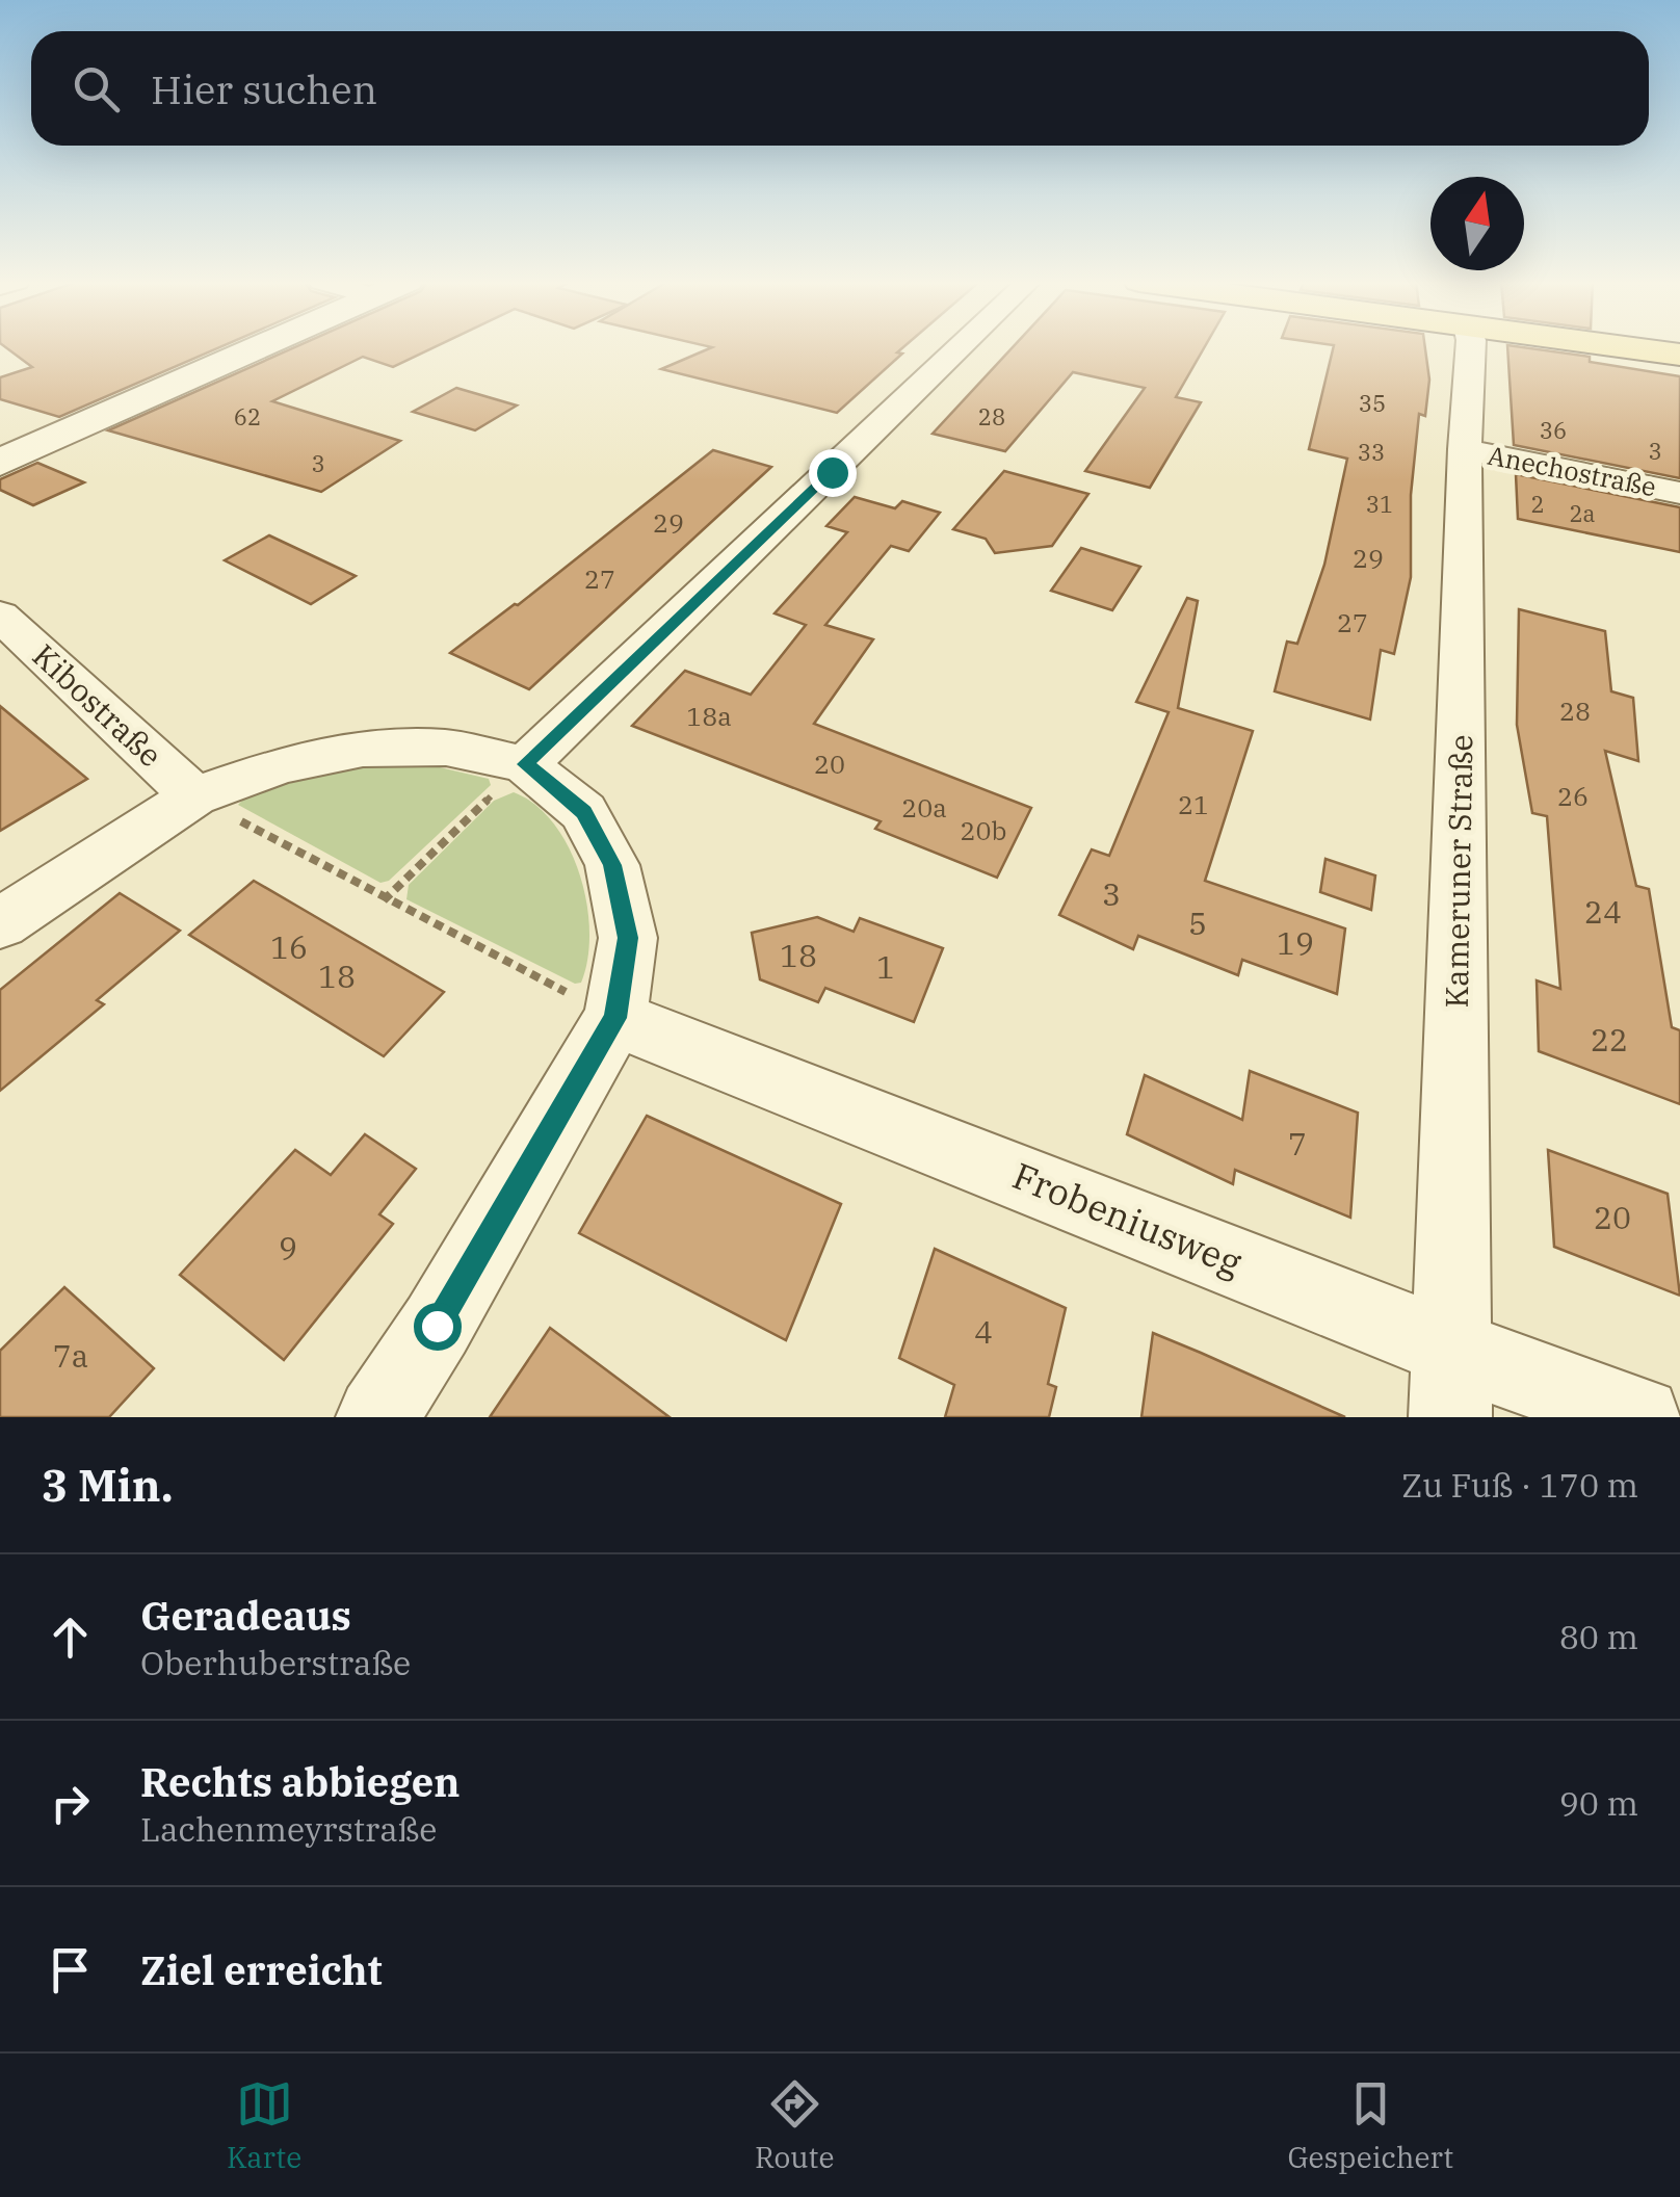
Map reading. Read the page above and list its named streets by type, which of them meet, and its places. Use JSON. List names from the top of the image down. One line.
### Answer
{"streets":{"street":["Anechostraße","Kibostraße","Kameruner Straße","Frobeniusweg"]},"crossings":[["Anechostraße","Kameruner Straße"],["Kameruner Straße","Frobeniusweg"]],"house_numbers":["35","62","28","36","3","33","3","31","2","2a","29","29","27","27","28","18a","20","26","21","20a","20b","3","24","5","19","16","18","1","18","22","7","20","9","4","7a"],"north":"top","page":{"search":"Hier suchen","heading":["3 Min.","Zu Fuß · 170 m"],"list":[["Geradeaus","Oberhuberstraße","80 m"],["Rechts abbiegen","Lachenmeyrstraße","90 m"],"Ziel erreicht"],"nav":["Karte","Route","Gespeichert"]}}
